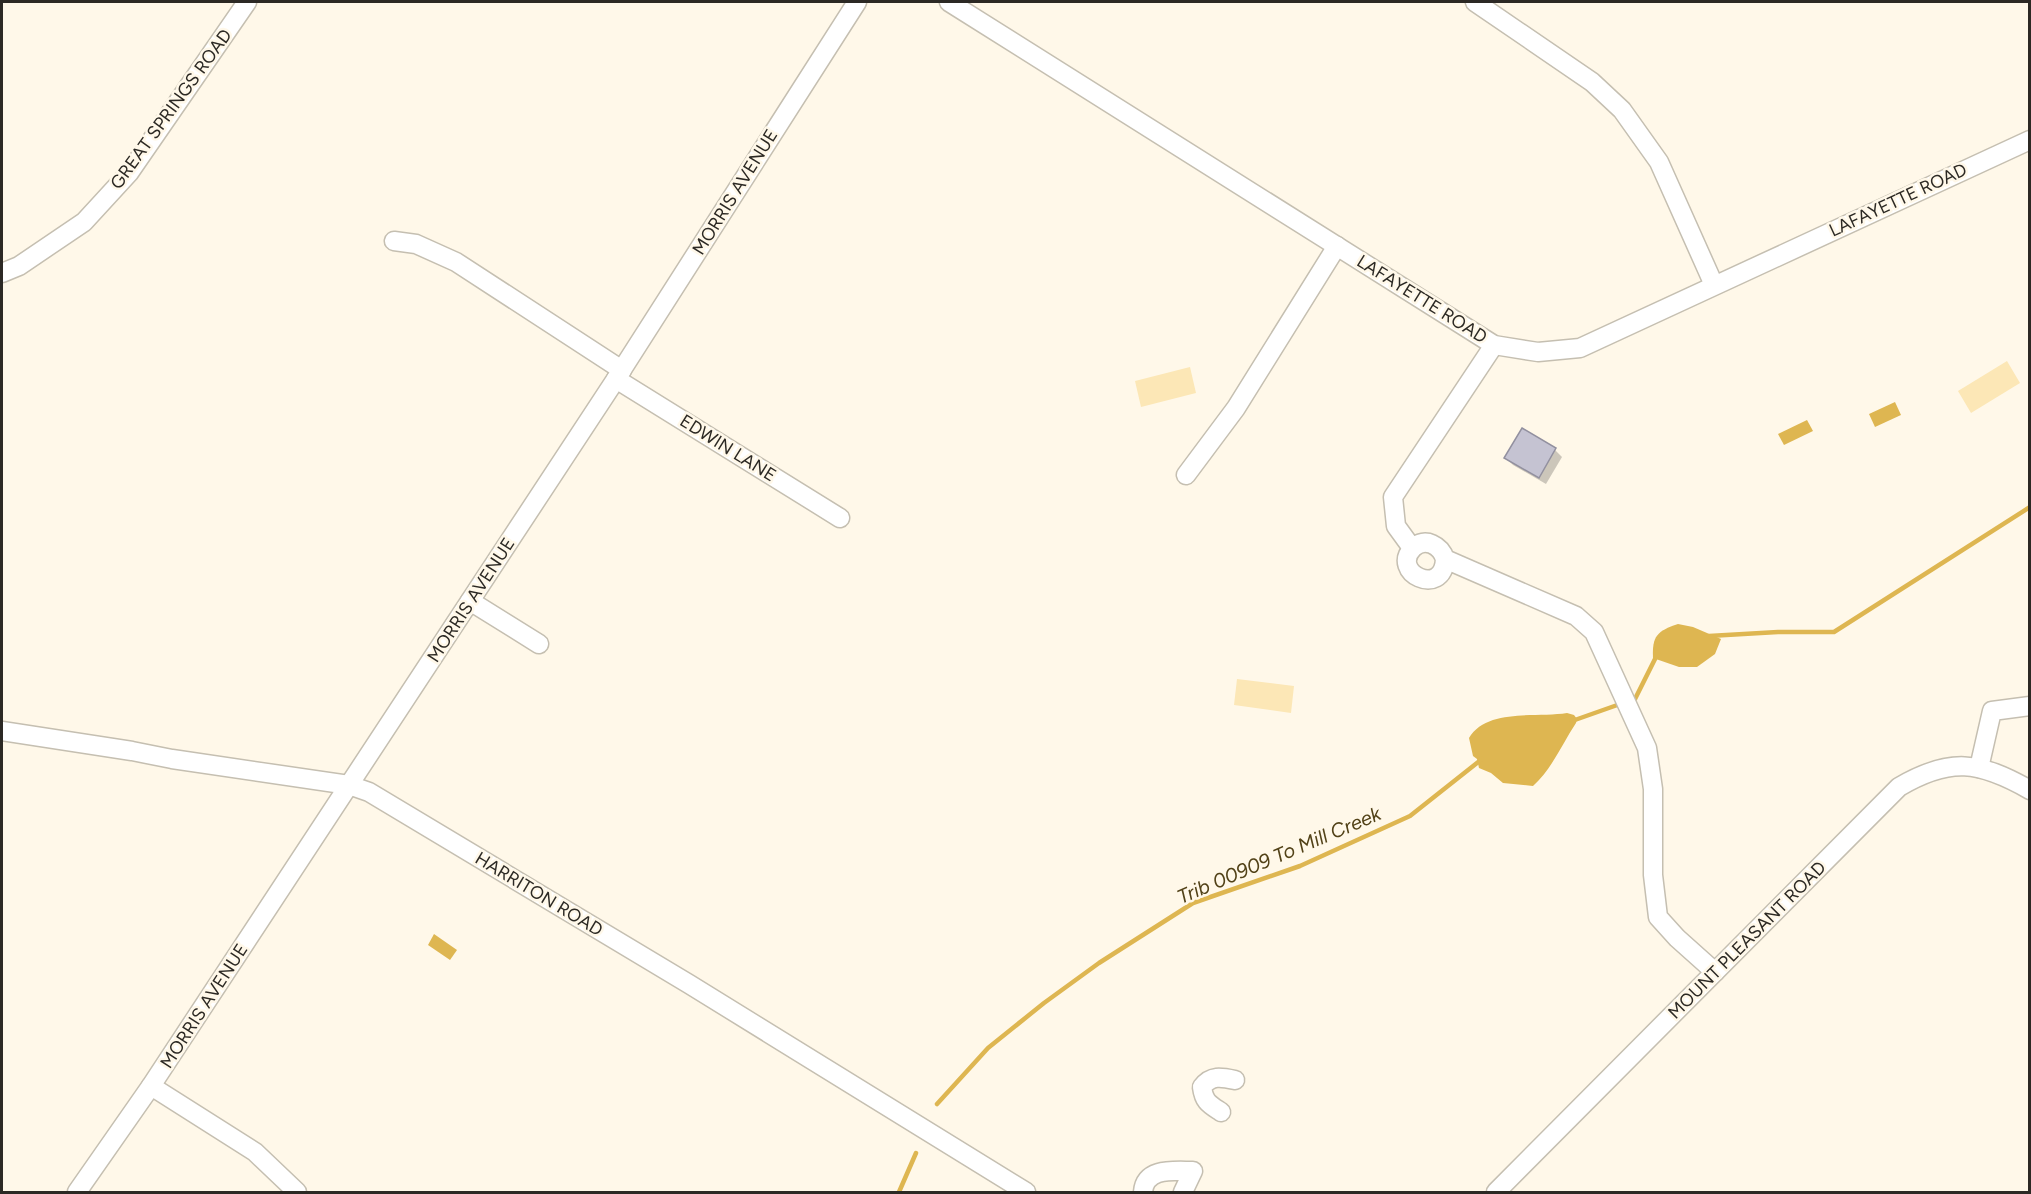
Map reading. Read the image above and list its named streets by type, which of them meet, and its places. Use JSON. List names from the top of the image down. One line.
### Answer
{"streets":{"street":["GREAT SPRINGS ROAD","MORRIS AVENUE","LAFAYETTE ROAD","EDWIN LANE","HARRITON ROAD","MOUNT PLEASANT ROAD"]},"crossings":[["MORRIS AVENUE","EDWIN LANE"],["MORRIS AVENUE","HARRITON ROAD"]],"water":["Trib 00909 To Mill Creek"]}
